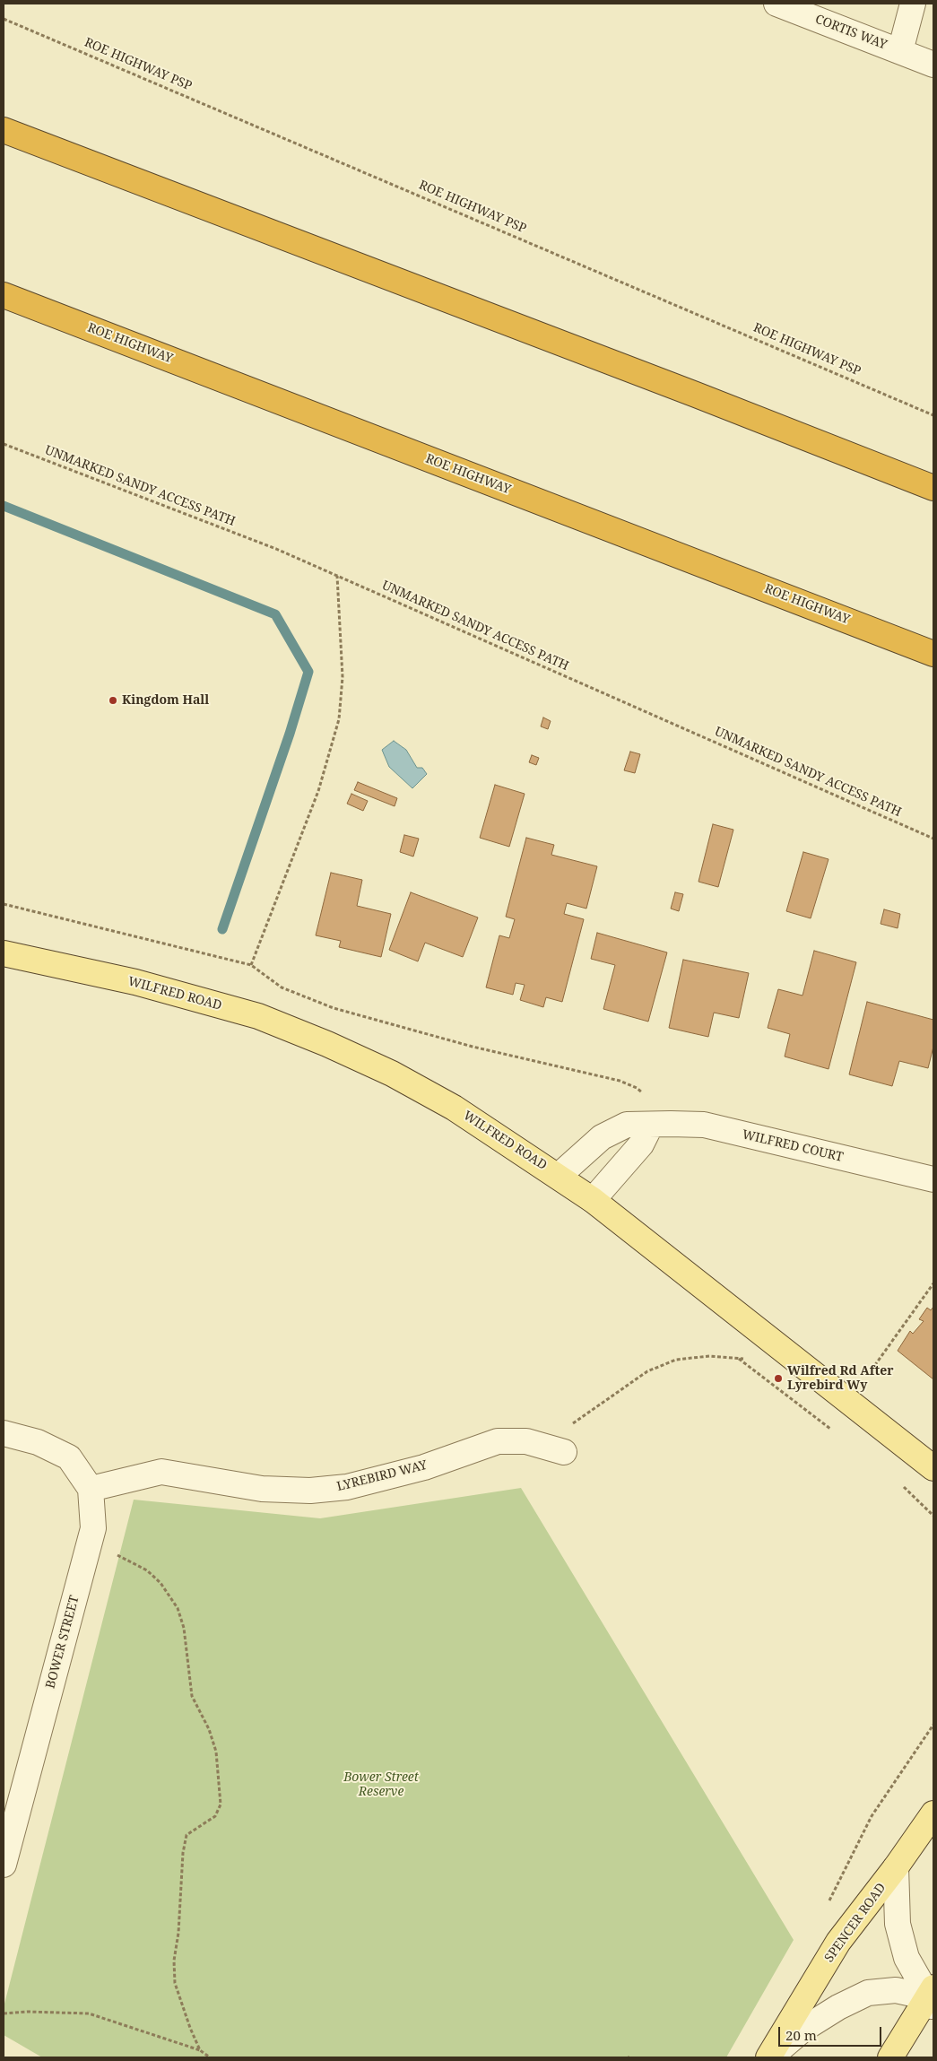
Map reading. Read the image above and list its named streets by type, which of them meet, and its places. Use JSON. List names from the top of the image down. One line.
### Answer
{"streets":{"highway":["ROE HIGHWAY"],"main road":["WILFRED ROAD","SPENCER ROAD"],"street":["CORTIS WAY","WILFRED COURT","LYREBIRD WAY","BOWER STREET"],"path":["ROE HIGHWAY PSP","UNMARKED SANDY ACCESS PATH"]},"crossings":[["WILFRED ROAD","WILFRED COURT"],["LYREBIRD WAY","BOWER STREET"]],"parks":["Bower Street Reserve"],"places":["Kingdom Hall","Wilfred Rd After Lyrebird Wy"],"scale_bar":"20 m"}
